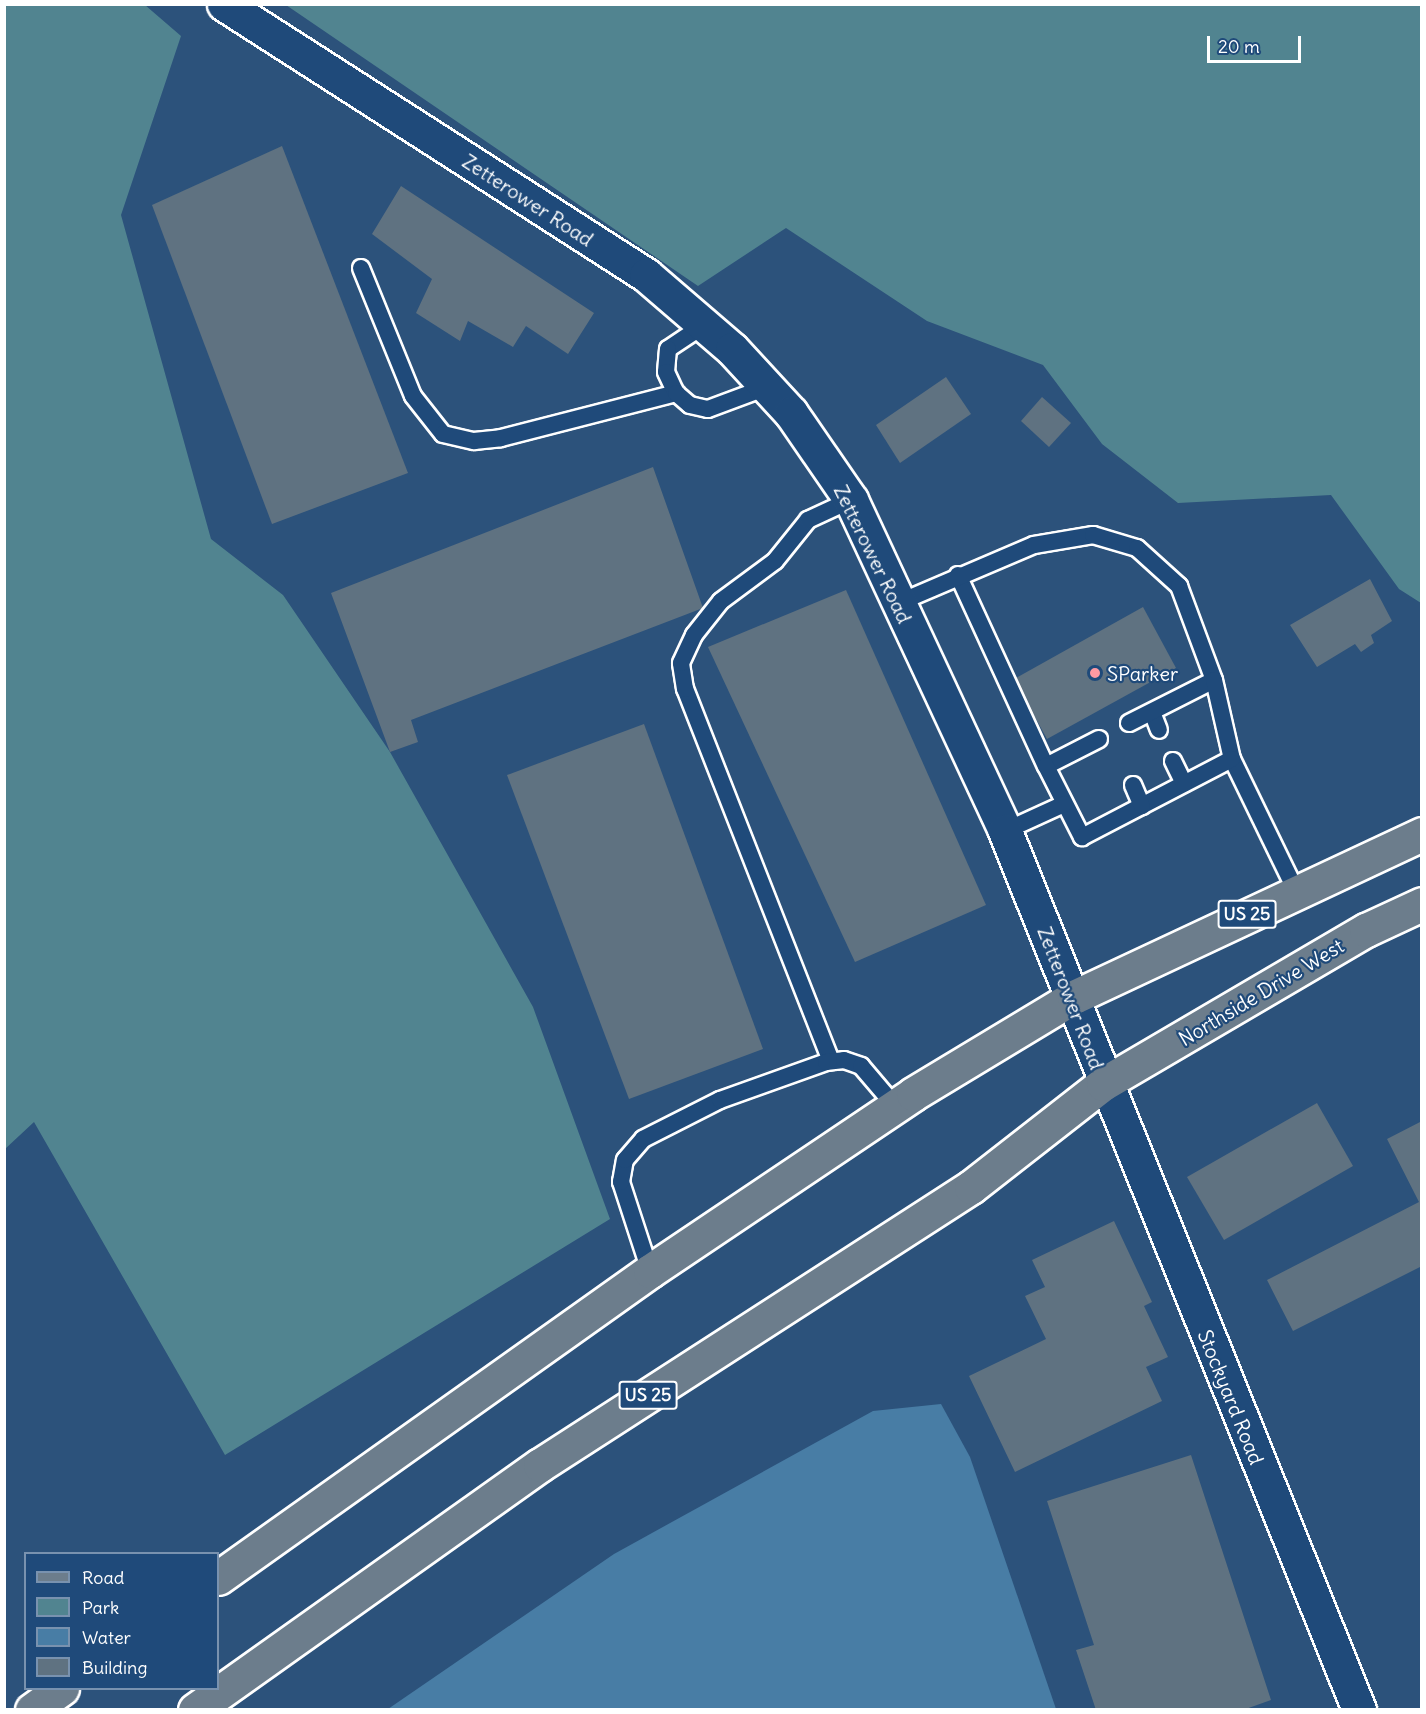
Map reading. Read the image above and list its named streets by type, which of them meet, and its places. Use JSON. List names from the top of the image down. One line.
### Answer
{"streets":{"main road":["US 25","Northside Drive West"],"street":["Zetterower Road","Stockyard Road"]},"crossings":[["Zetterower Road","US 25"],["Zetterower Road","Northside Drive West"],["Zetterower Road","Stockyard Road"],["US 25","Northside Drive West"],["US 25","Stockyard Road"],["Northside Drive West","Stockyard Road"]],"places":["SParker"],"legend":["Road","Park","Water","Building"],"scale_bar":"20 m"}
